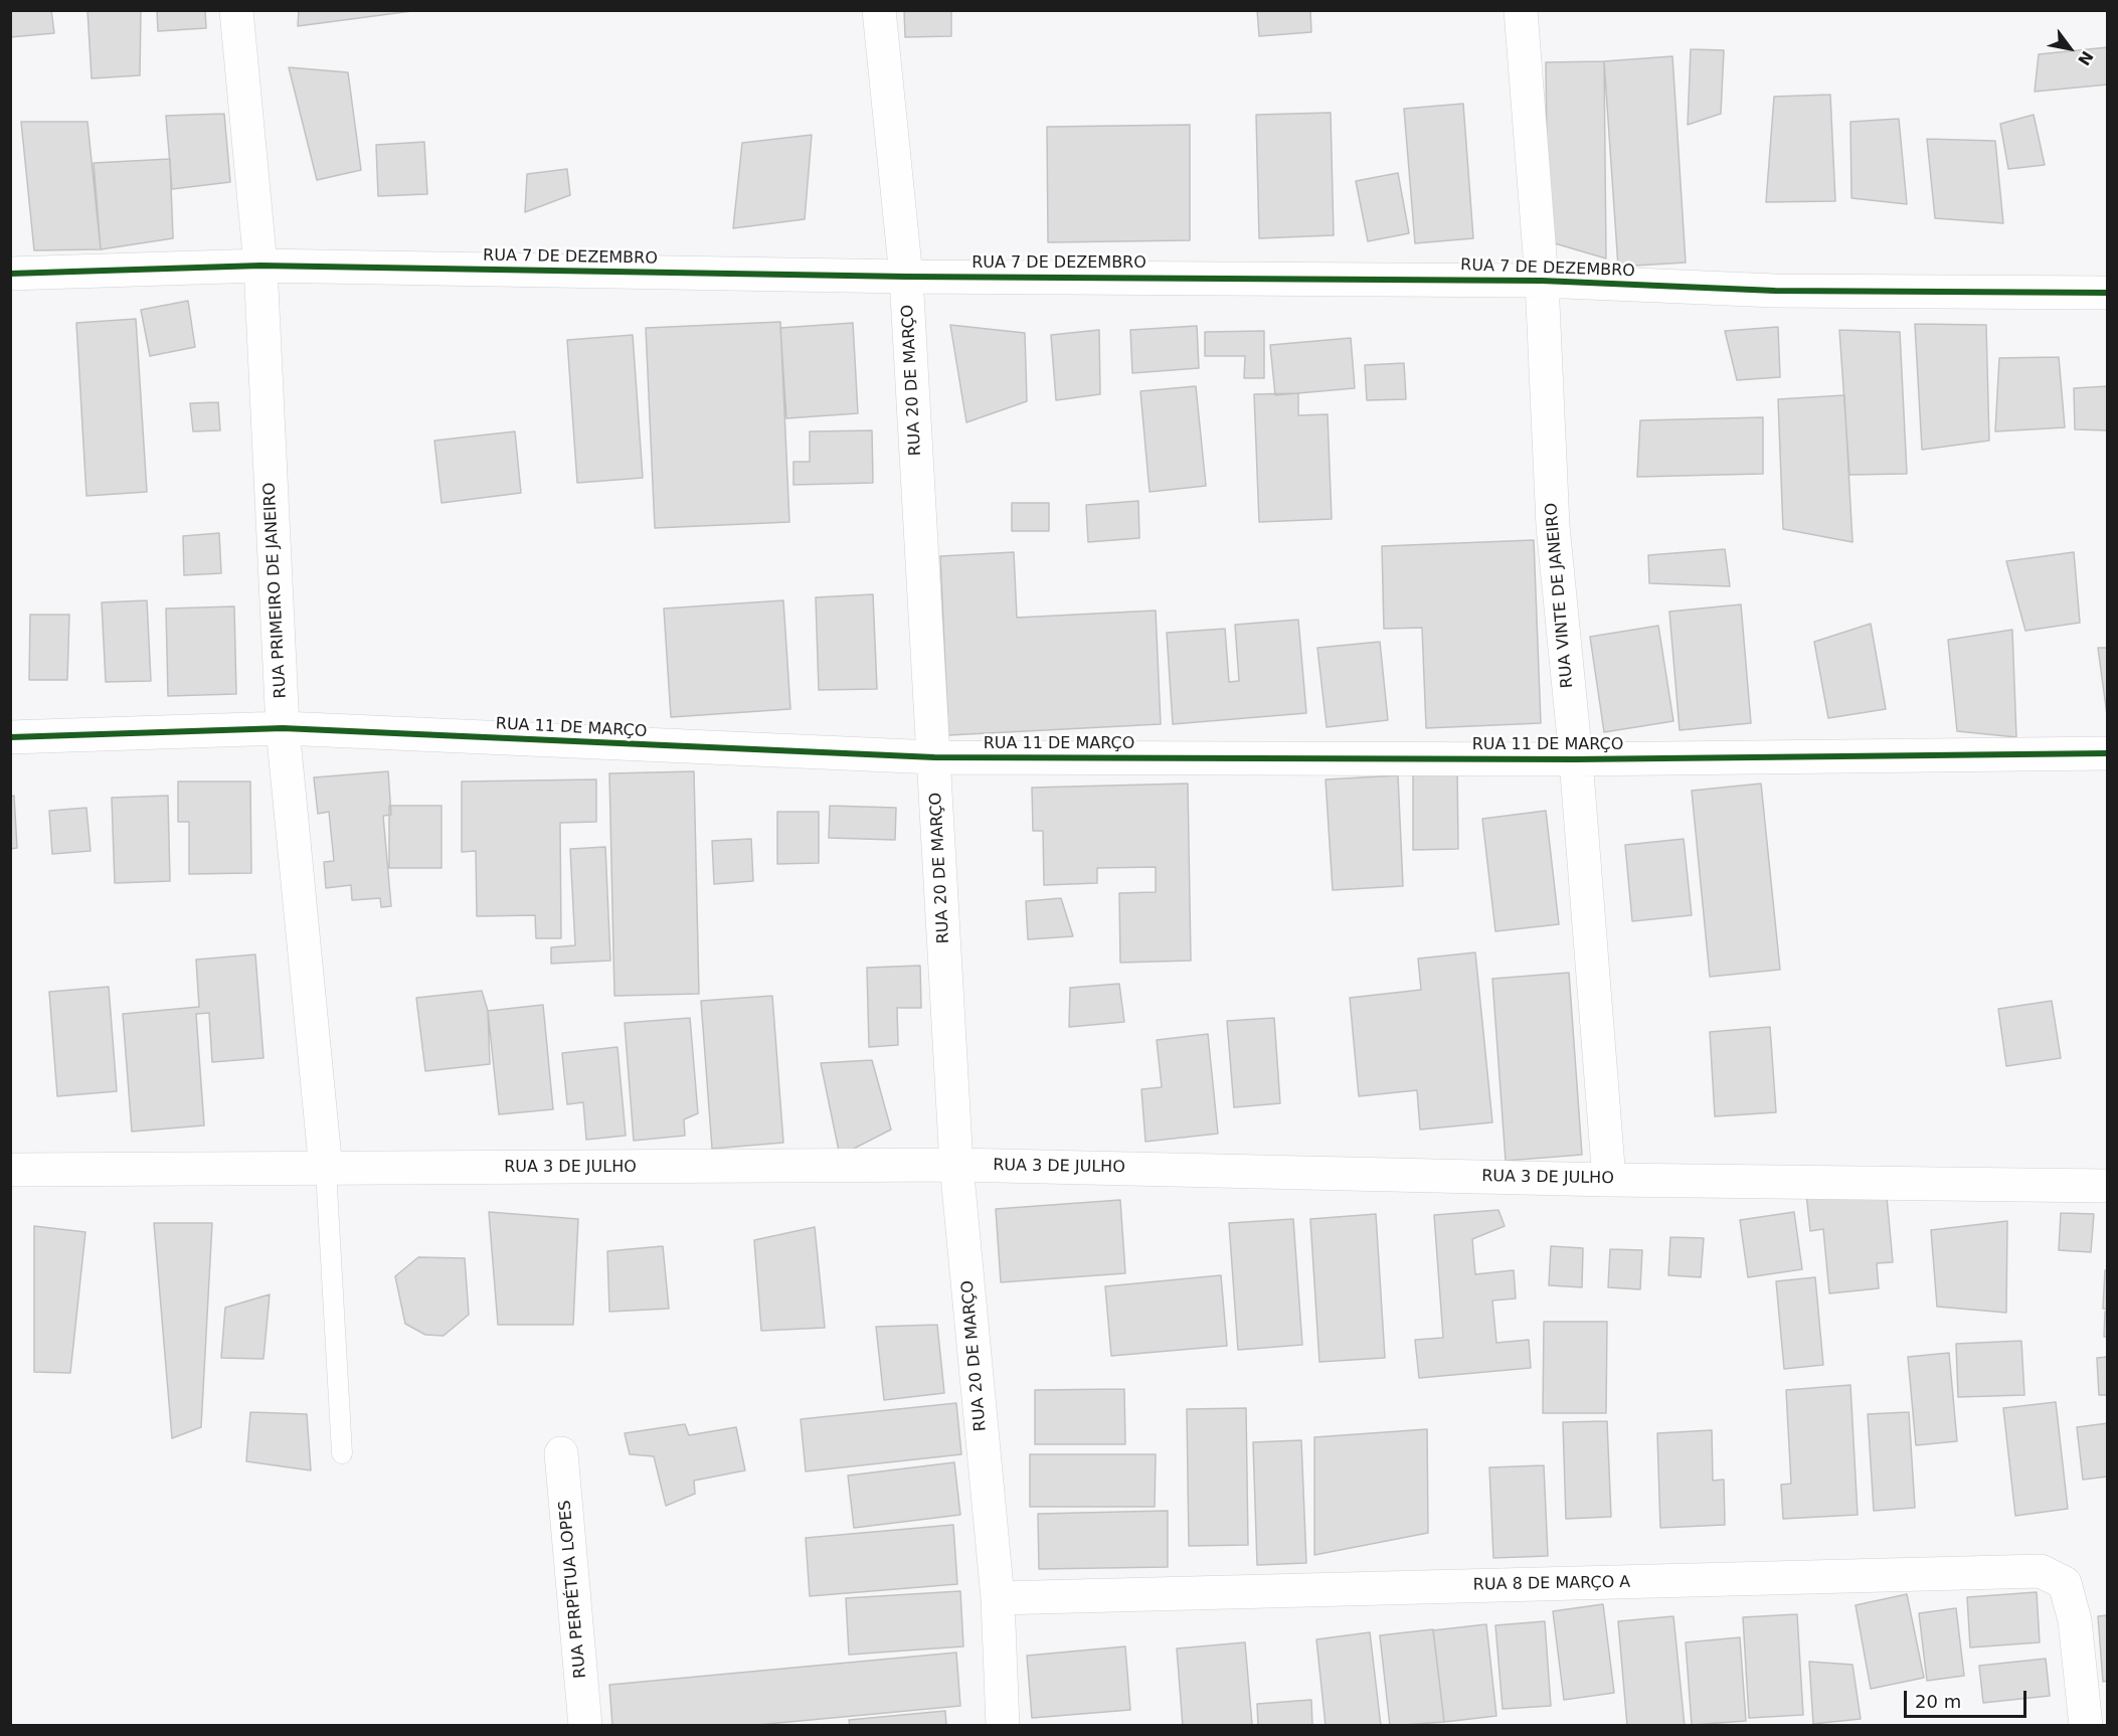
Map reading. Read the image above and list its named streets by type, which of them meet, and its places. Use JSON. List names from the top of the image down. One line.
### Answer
{"streets":{"street":["RUA 7 DE DEZEMBRO","RUA 20 DE MARÇO","RUA PRIMEIRO DE JANEIRO","RUA VINTE DE JANEIRO","RUA 11 DE MARÇO","RUA 3 DE JULHO","RUA 8 DE MARÇO A","RUA PERPÉTUA LOPES"]},"crossings":[["RUA 7 DE DEZEMBRO","RUA 20 DE MARÇO"],["RUA 7 DE DEZEMBRO","RUA PRIMEIRO DE JANEIRO"],["RUA 7 DE DEZEMBRO","RUA VINTE DE JANEIRO"],["RUA 20 DE MARÇO","RUA 11 DE MARÇO"],["RUA 20 DE MARÇO","RUA 3 DE JULHO"],["RUA 20 DE MARÇO","RUA 8 DE MARÇO A"],["RUA PRIMEIRO DE JANEIRO","RUA 11 DE MARÇO"],["RUA PRIMEIRO DE JANEIRO","RUA 3 DE JULHO"],["RUA VINTE DE JANEIRO","RUA 11 DE MARÇO"],["RUA VINTE DE JANEIRO","RUA 3 DE JULHO"]],"scale_bar":"20 m","north":"bottom right"}
